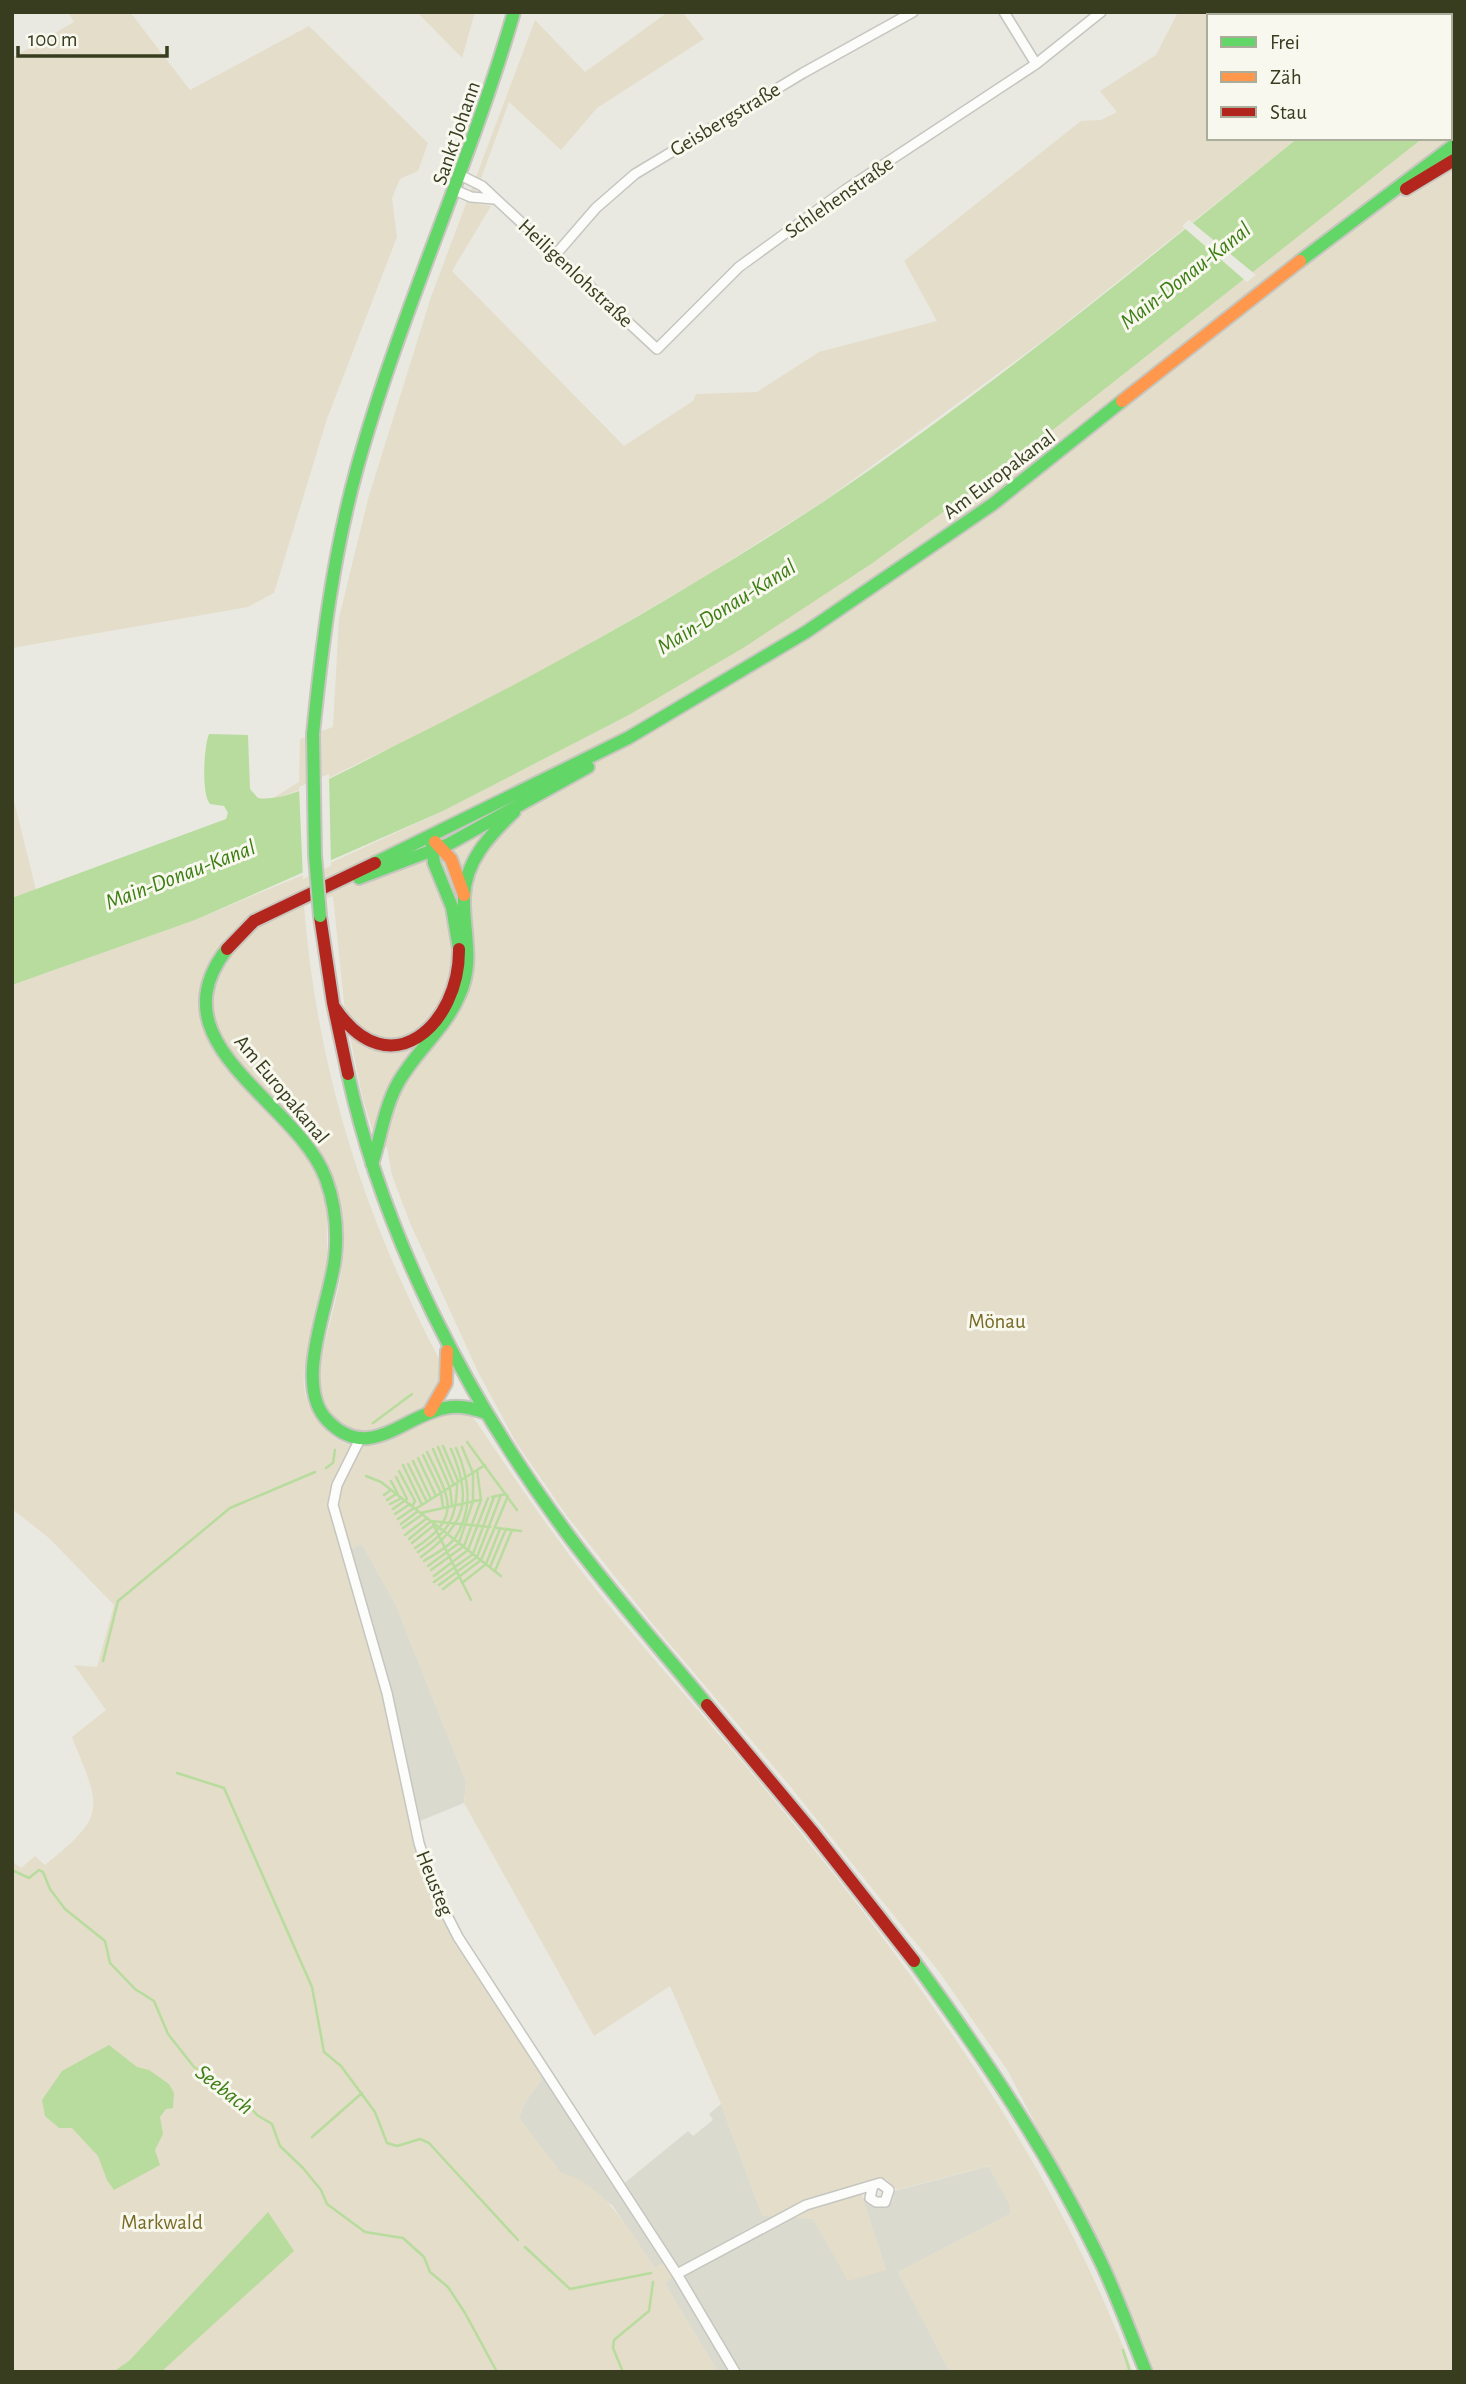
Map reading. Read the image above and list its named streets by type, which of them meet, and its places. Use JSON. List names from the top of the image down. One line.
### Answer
{"streets":{"main road":["Sankt Johann","Am Europakanal"],"street":["Geisbergstraße","Schlehenstraße","Heiligenlohstraße","Heusteg"]},"crossings":[["Geisbergstraße","Heiligenlohstraße"],["Sankt Johann","Heiligenlohstraße"],["Schlehenstraße","Heiligenlohstraße"],["Am Europakanal","Heusteg"]],"water":["Main-Donau-Kanal","Seebach"],"parks":["Mönau","Markwald"],"legend":["Frei","Zäh","Stau"],"scale_bar":"100 m"}
